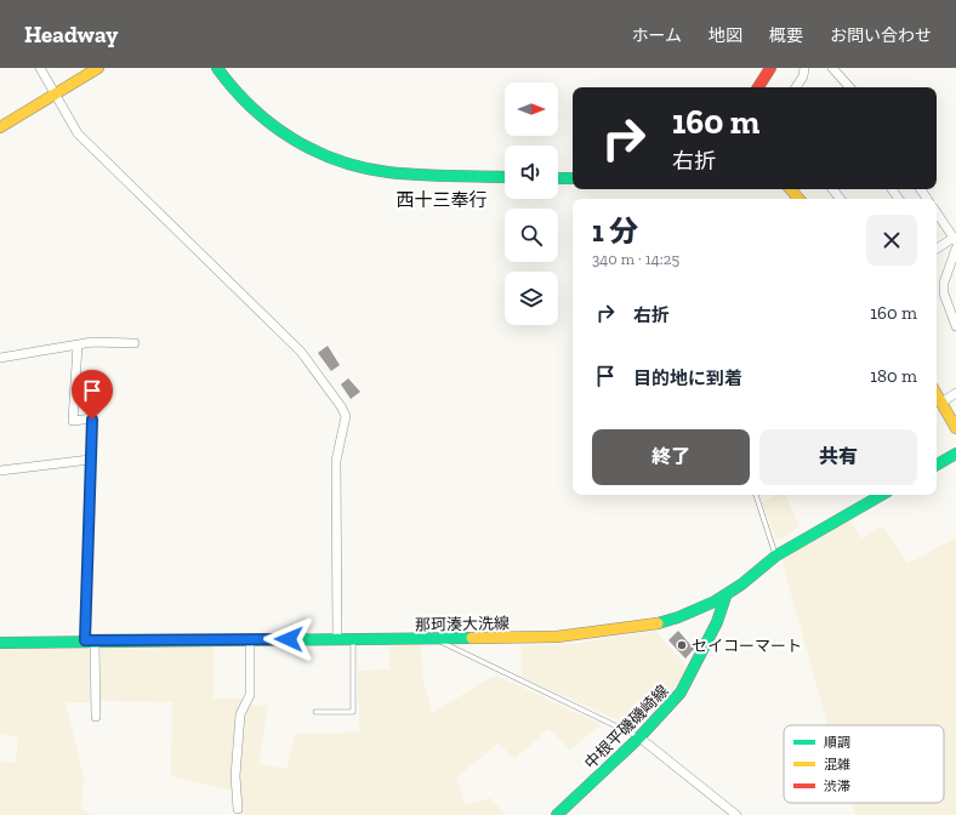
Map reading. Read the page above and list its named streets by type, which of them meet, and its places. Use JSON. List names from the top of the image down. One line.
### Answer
{"streets":{"main road":["那珂湊大洗線","中根平磯磯崎線"]},"crossings":[["那珂湊大洗線","中根平磯磯崎線"]],"districts":["西十三奉行"],"places":["セイコーマート"],"legend":["順調","混雑","渋滞"],"north":"right","page":{"header":"Headway","nav":["ホーム","地図","概要","お問い合わせ"],"turn":["160 m","右折"],"heading":["1 分","340 m · 14:25"],"list":[{"name":"右折","value":"160 m"},{"name":"目的地に到着","value":"180 m"}],"buttons":["終了","共有"]}}
